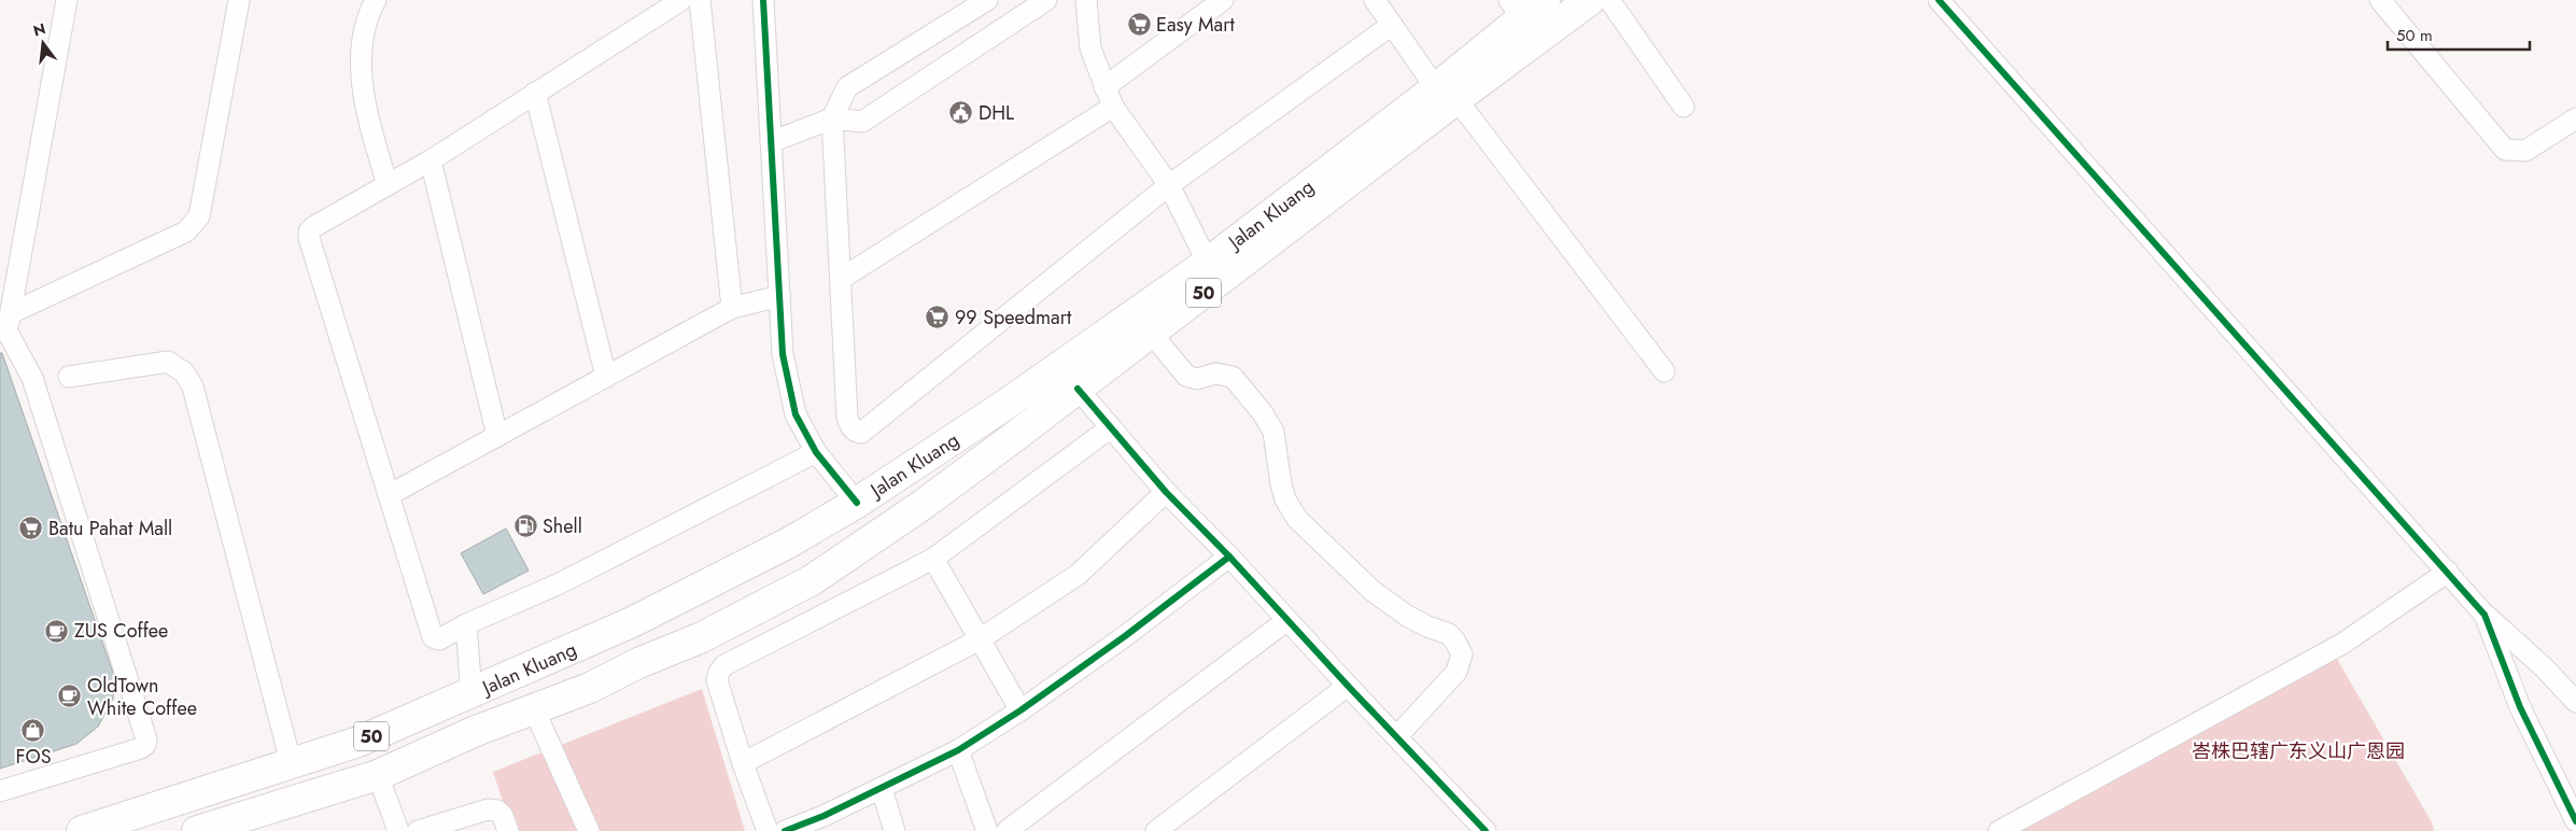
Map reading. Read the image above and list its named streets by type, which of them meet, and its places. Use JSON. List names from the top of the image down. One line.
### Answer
{"streets":{"highway":["Jalan Kluang","50"]},"parks":["峇株巴辖广东义山广恩园"],"places":{"supermarket":["Easy Mart","99 Speedmart","Batu Pahat Mall"],"public building":["DHL"],"fuel station":["Shell"],"cafe":["ZUS Coffee","OldTown White Coffee"],"shop":["FOS"]},"scale_bar":"50 m","north":"top"}
